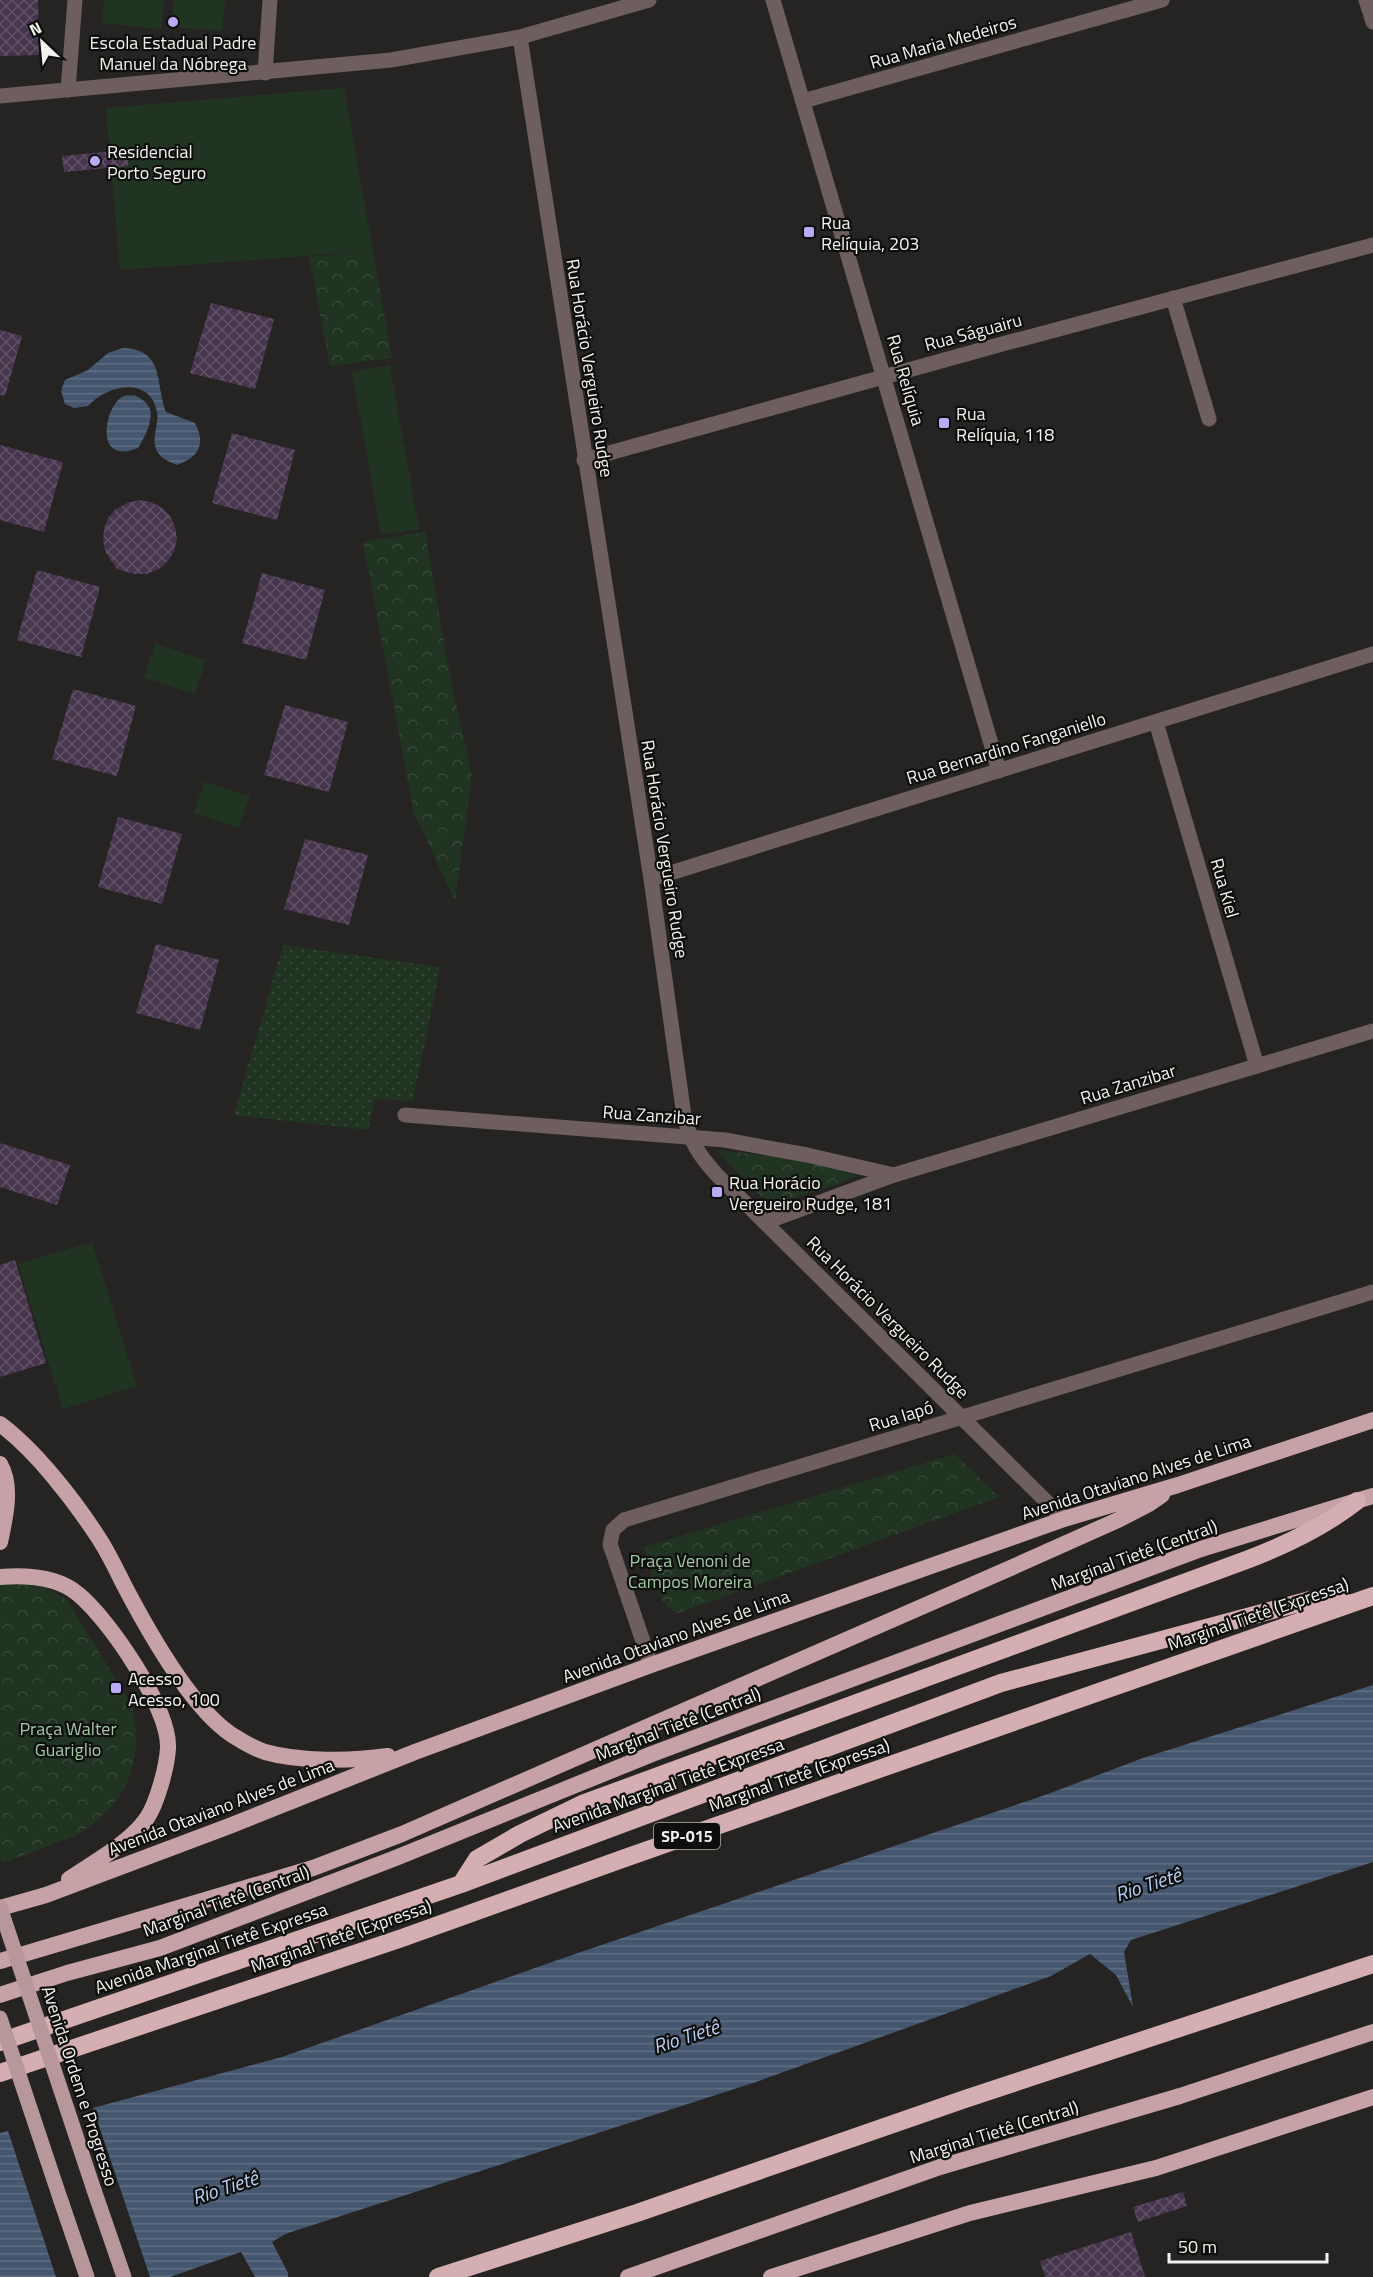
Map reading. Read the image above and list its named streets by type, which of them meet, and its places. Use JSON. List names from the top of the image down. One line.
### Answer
{"streets":{"highway":["Avenida Otaviano Alves de Lima","Marginal Tietê (Central)","Marginal Tietê (Expressa)","Avenida Marginal Tietê Expressa","SP-015"],"main road":["Avenida Ordem e Progresso"],"street":["Rua Maria Medeiros","Rua Ságuairu","Rua Horácio Vergueiro Rudge","Rua Relíquia","Rua Bernardino Fanganiello","Rua Kiel","Rua Zanzibar","Rua Iapó"]},"crossings":[["Rua Maria Medeiros","Rua Relíquia"],["Rua Ságuairu","Rua Horácio Vergueiro Rudge"],["Rua Ságuairu","Rua Relíquia"],["Rua Horácio Vergueiro Rudge","Rua Bernardino Fanganiello"],["Rua Horácio Vergueiro Rudge","Rua Zanzibar"],["Rua Horácio Vergueiro Rudge","Rua Iapó"],["Rua Horácio Vergueiro Rudge","Avenida Otaviano Alves de Lima"],["Rua Relíquia","Rua Bernardino Fanganiello"],["Rua Bernardino Fanganiello","Rua Kiel"],["Rua Kiel","Rua Zanzibar"],["Rua Iapó","Avenida Otaviano Alves de Lima"],["Avenida Otaviano Alves de Lima","Avenida Ordem e Progresso"],["Marginal Tietê (Expressa)","Avenida Marginal Tietê Expressa"]],"water":["Rio Tietê"],"parks":["Praça Venoni de Campos Moreira","Praça Walter Guariglio"],"places":{"other":["Escola Estadual Padre Manuel da Nóbrega","Residencial Porto Seguro"],"transit":["Rua Relíquia, 203","Rua Relíquia, 118","Rua Horácio Vergueiro Rudge, 181","Acesso Acesso, 100"]},"scale_bar":"50 m","north":"top left"}
